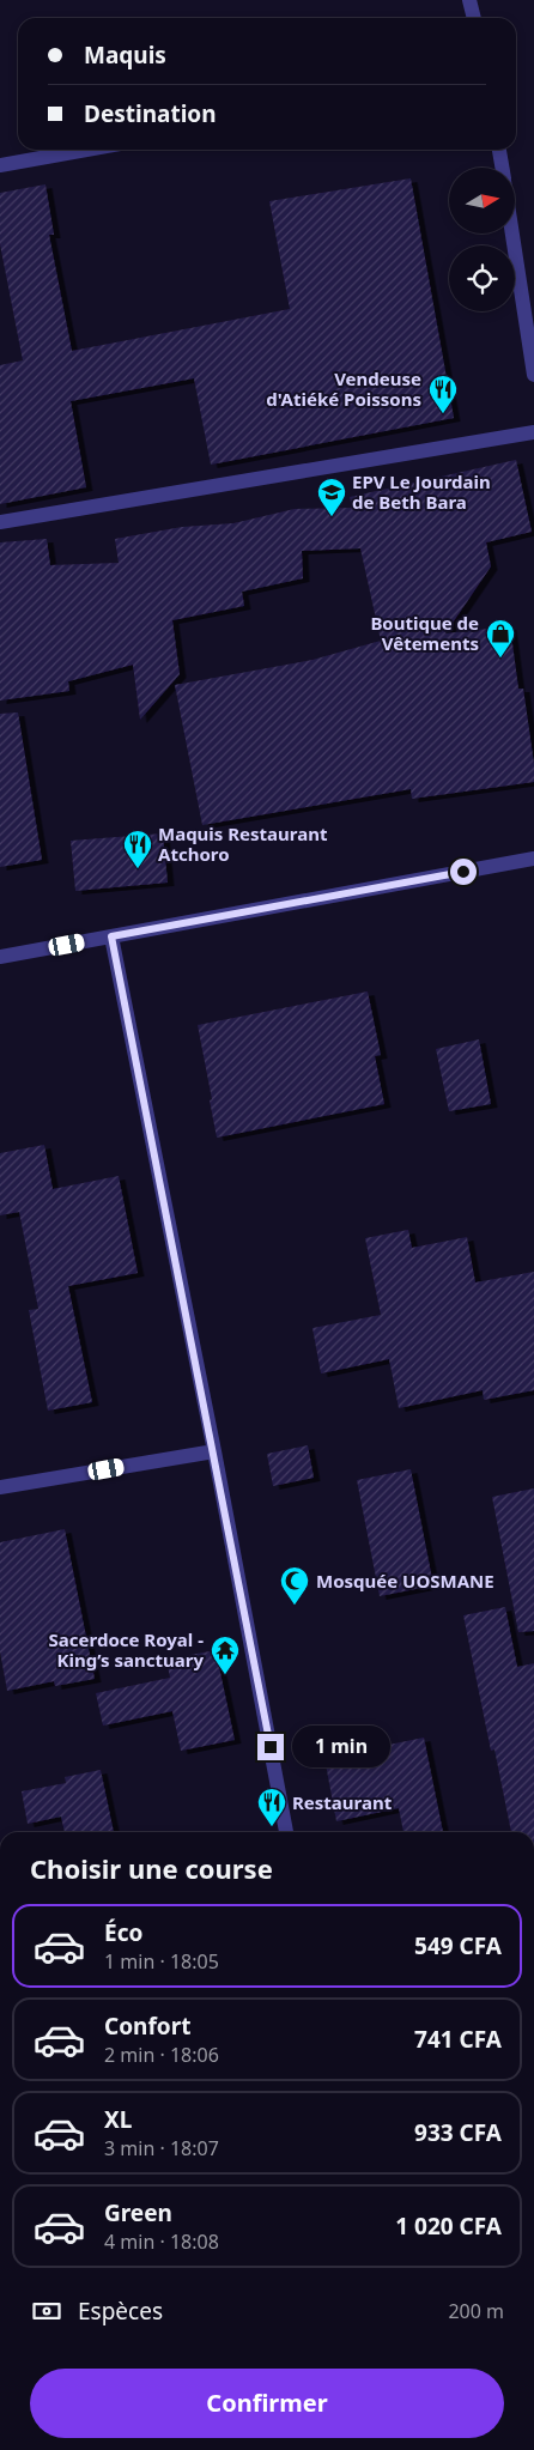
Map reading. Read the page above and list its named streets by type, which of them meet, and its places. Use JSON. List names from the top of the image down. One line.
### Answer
{"places":{"restaurant":["Vendeuse d'Atiéké Poissons","Maquis Restaurant Atchoro","Restaurant"],"school or university":["EPV Le Jourdain de Beth Bara"],"shop":["Boutique de Vêtements"],"mosque":["Mosquée UOSMANE"],"temple":["Sacerdoce Royal - King’s sanctuary"]},"north":"right","page":{"banner":["Maquis","Destination"],"bubble":"1 min","heading":"Choisir une course","list":[{"name":"Éco","note":"1 min · 18:05","value":"549 CFA"},{"name":"Confort","note":"2 min · 18:06","value":"741 CFA"},{"name":"XL","note":"3 min · 18:07","value":"933 CFA"},{"name":"Green","note":"4 min · 18:08","value":"1 020 CFA"}],"pay":["Espèces","200 m"],"buttons":"Confirmer"}}
